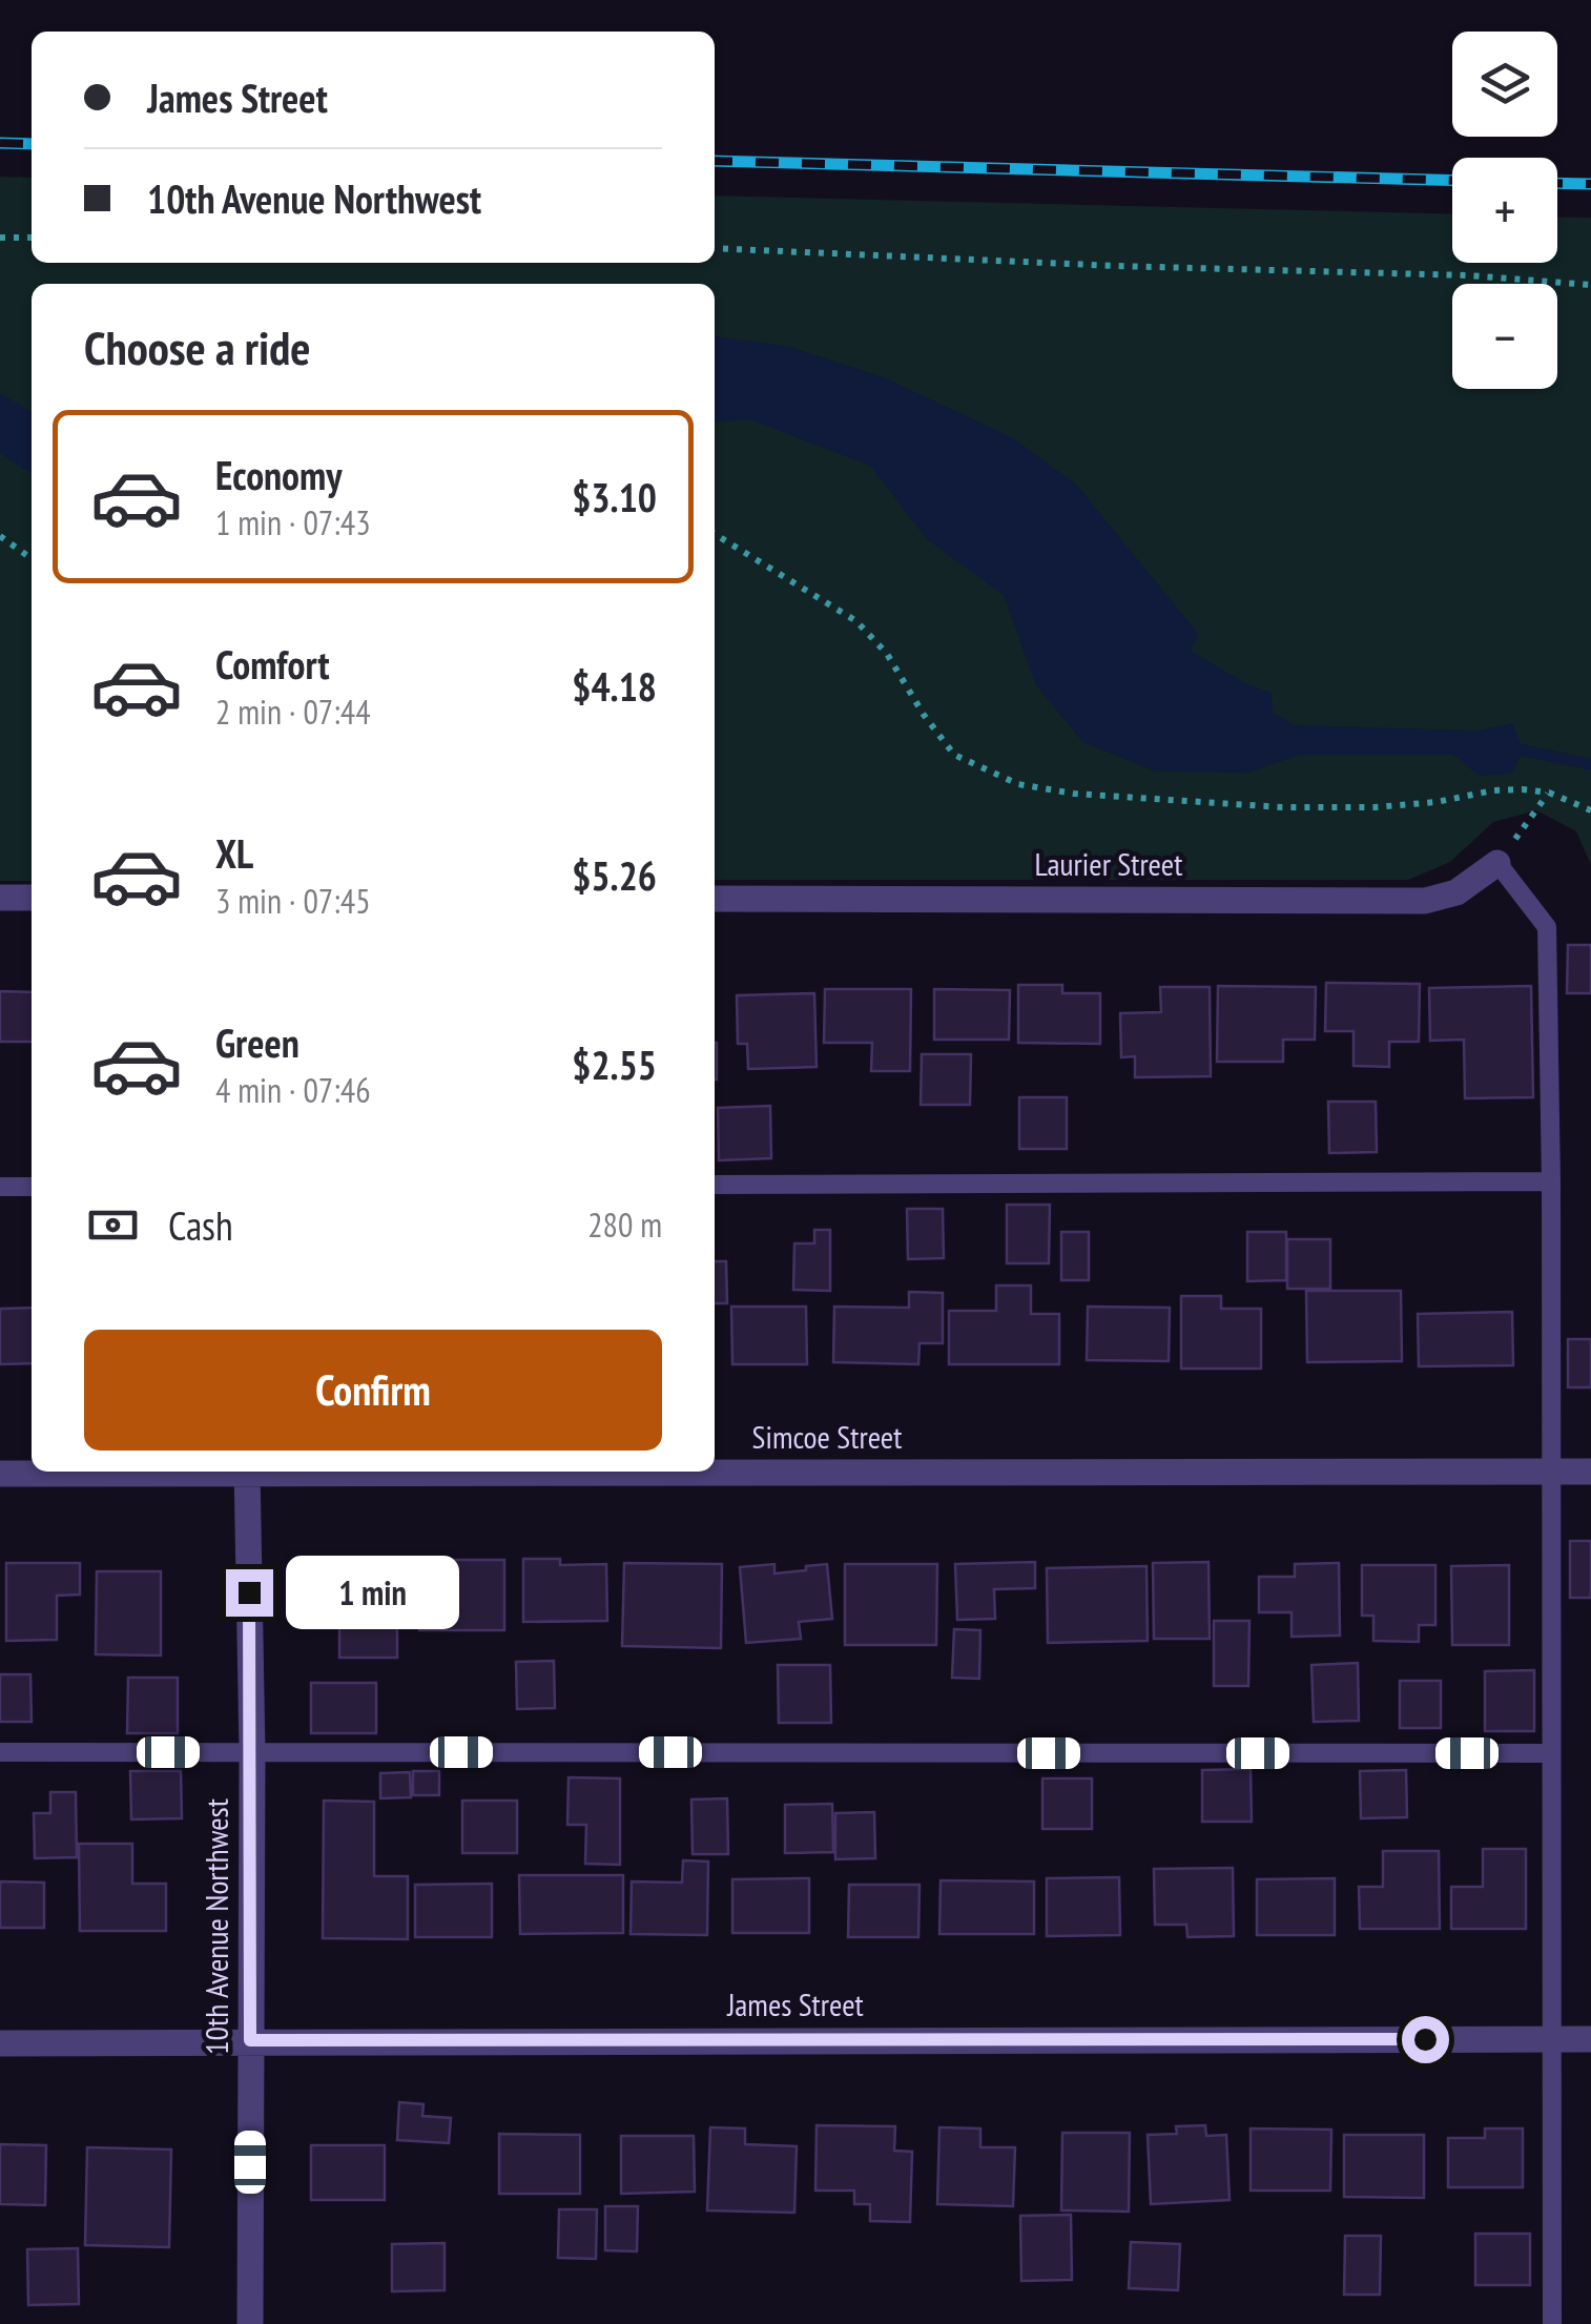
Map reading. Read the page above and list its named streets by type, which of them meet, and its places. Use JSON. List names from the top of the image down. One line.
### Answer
{"streets":{"street":["Laurier Street","Simcoe Street","10th Avenue Northwest","James Street"]},"crossings":[["10th Avenue Northwest","James Street"]],"page":{"map_buttons":["+","−"],"banner":["James Street","10th Avenue Northwest"],"heading":"Choose a ride","list":[{"name":"Economy","note":"1 min · 07:43","value":"$3.10"},{"name":"Comfort","note":"2 min · 07:44","value":"$4.18"},{"name":"XL","note":"3 min · 07:45","value":"$5.26"},{"name":"Green","note":"4 min · 07:46","value":"$2.55"}],"pay":["Cash","280 m"],"buttons":"Confirm","bubble":"1 min"}}
